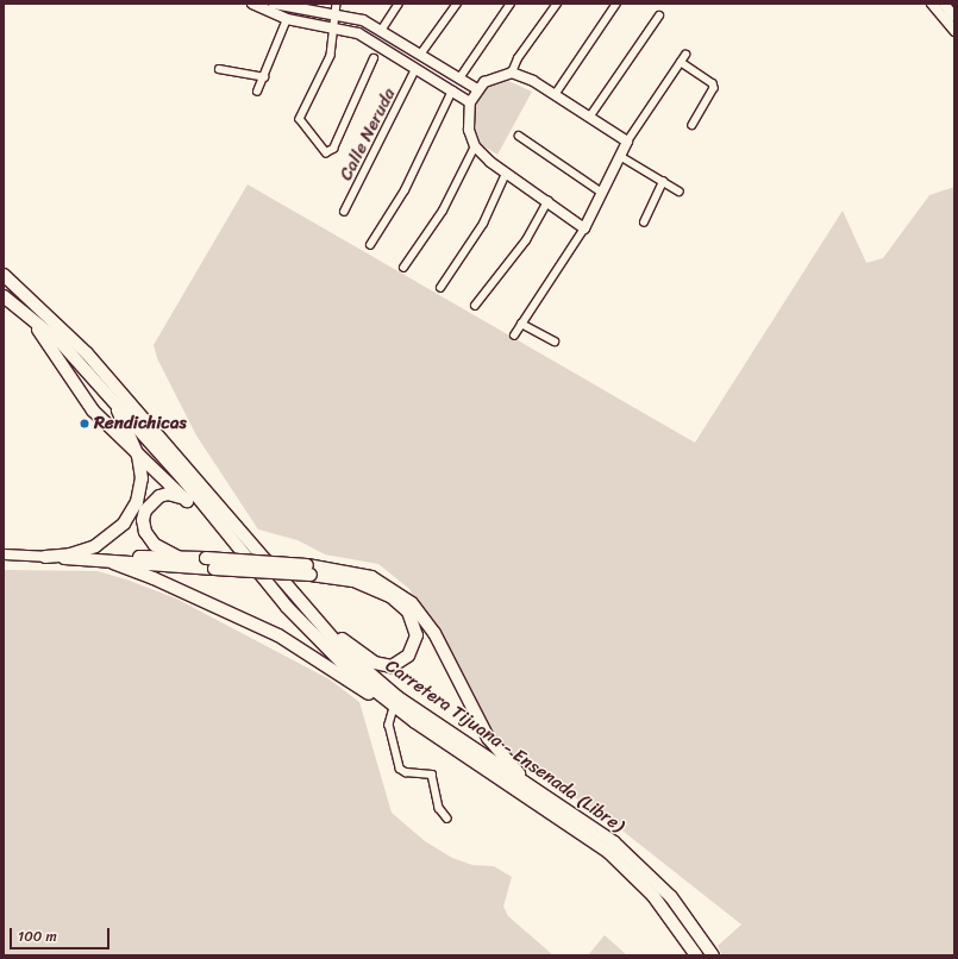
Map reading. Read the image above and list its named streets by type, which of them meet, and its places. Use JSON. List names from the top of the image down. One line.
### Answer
{"streets":{"highway":["Carretera Tijuana - Ensenada (Libre)"],"street":["Calle Neruda"]},"places":["Rendichicas"],"scale_bar":"100 m"}
